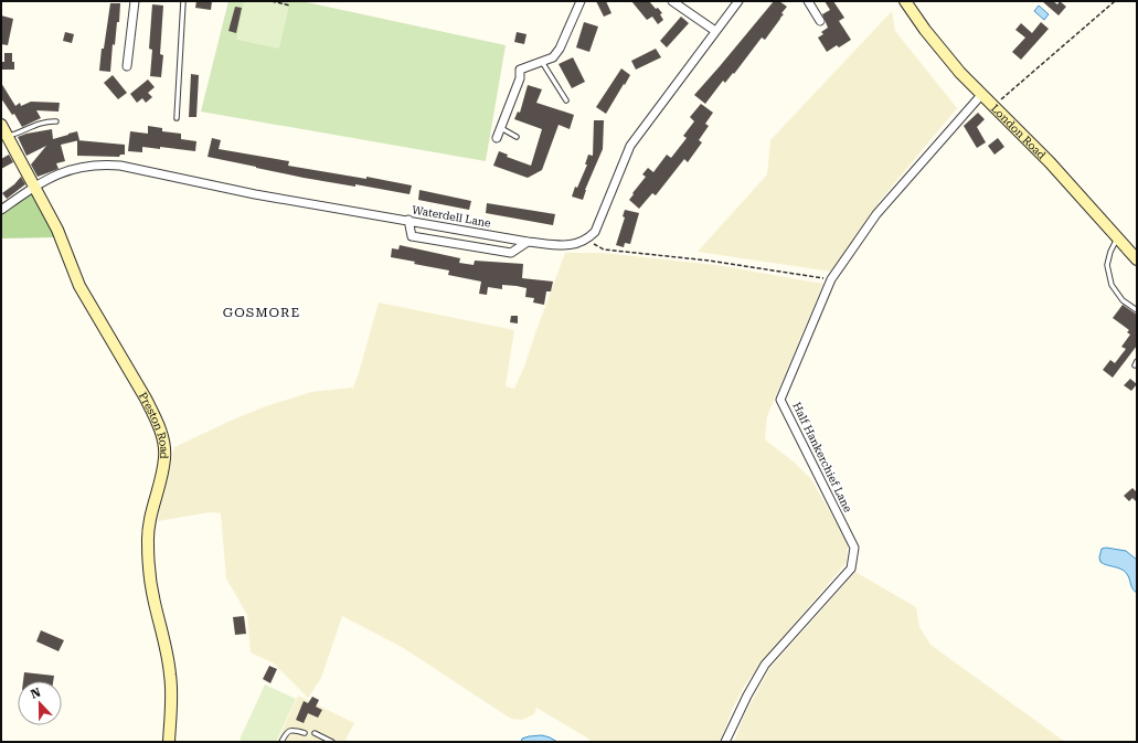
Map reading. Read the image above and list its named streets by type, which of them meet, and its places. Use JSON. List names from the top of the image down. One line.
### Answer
{"streets":{"street":["London Road","Waterdell Lane","Preston Road","Half Hankerchief Lane"]},"crossings":[["London Road","Half Hankerchief Lane"],["Waterdell Lane","Preston Road"]],"districts":["GOSMORE"],"north":"top"}
